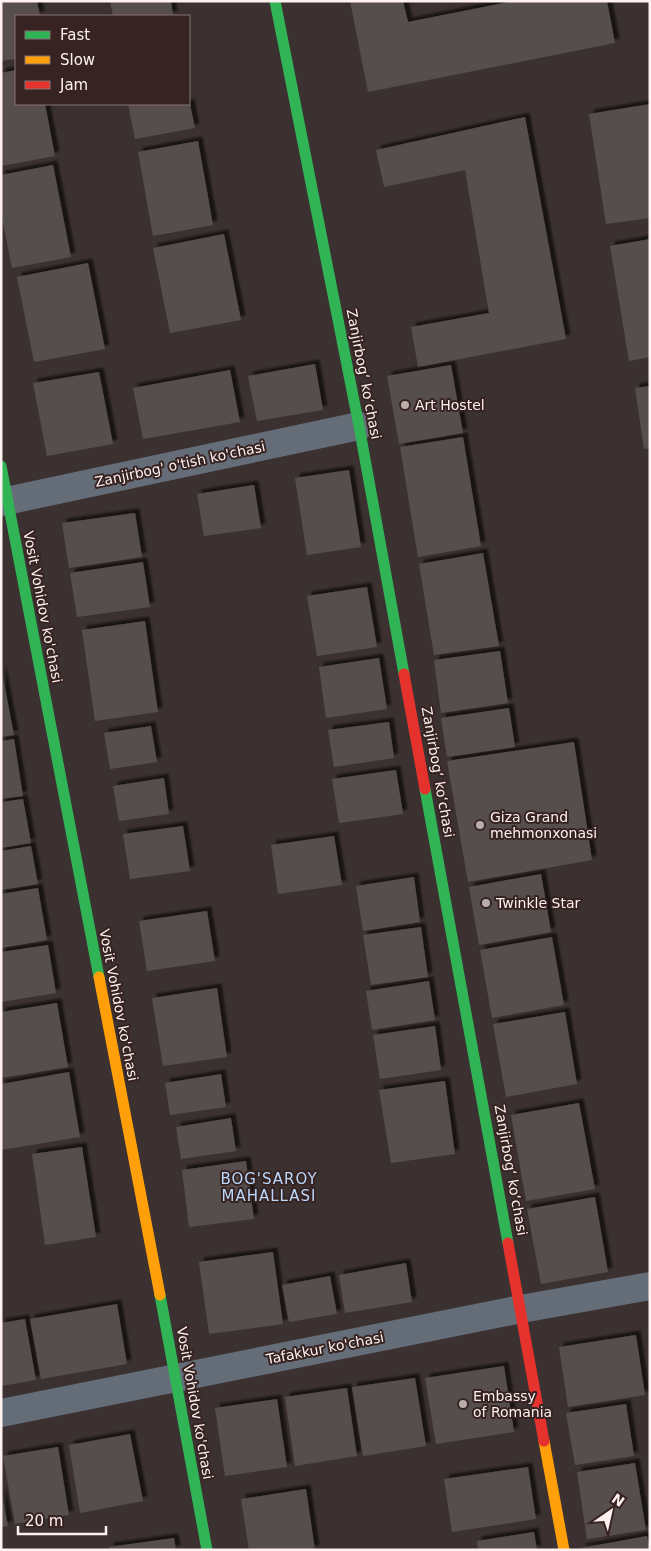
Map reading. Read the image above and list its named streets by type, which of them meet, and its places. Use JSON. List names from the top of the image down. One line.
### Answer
{"streets":{"street":["Zanjirbogʻ koʻchasi","Zanjirbog' o'tish ko'chasi","Vosit Vohidov ko'chasi","Tafakkur ko'chasi"]},"crossings":[["Zanjirbogʻ koʻchasi","Zanjirbog' o'tish ko'chasi"],["Zanjirbogʻ koʻchasi","Tafakkur ko'chasi"],["Zanjirbog' o'tish ko'chasi","Vosit Vohidov ko'chasi"],["Vosit Vohidov ko'chasi","Tafakkur ko'chasi"]],"districts":["BOG'SAROY MAHALLASI"],"places":["Art Hostel","Giza Grand mehmonxonasi","Twinkle Star","Embassy of Romania"],"legend":["Fast","Slow","Jam"],"scale_bar":"20 m","north":"top right"}
